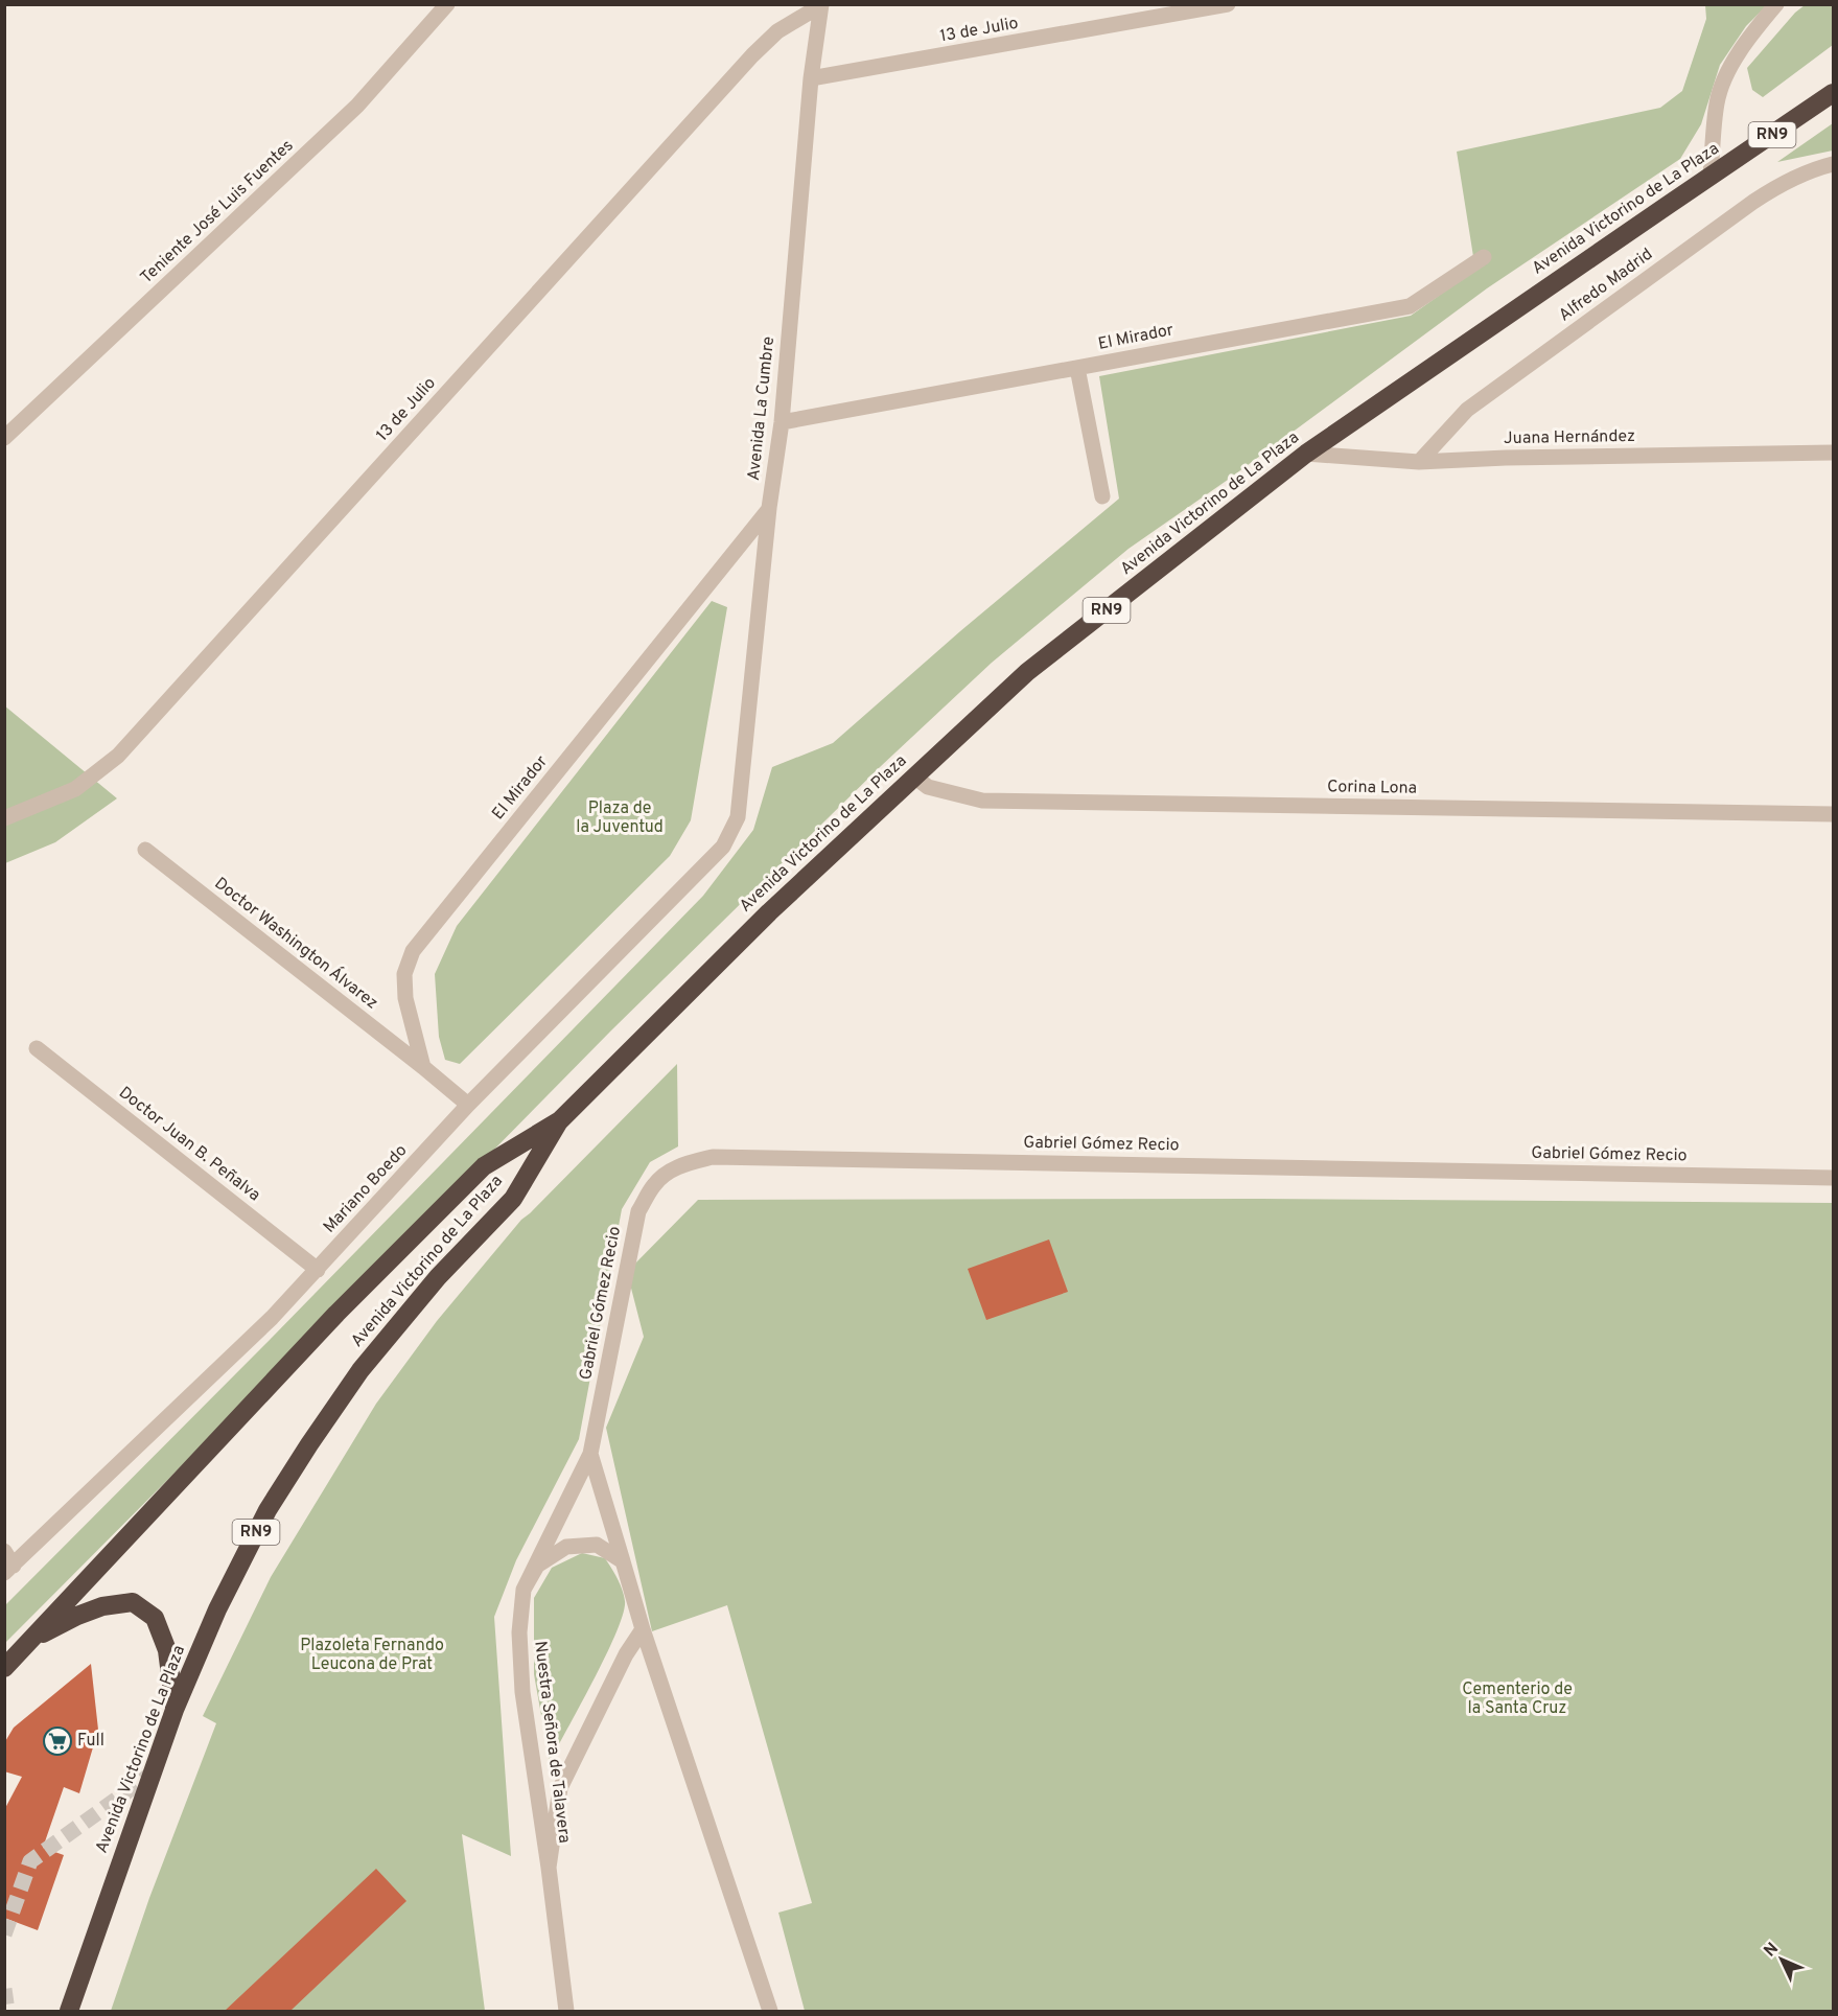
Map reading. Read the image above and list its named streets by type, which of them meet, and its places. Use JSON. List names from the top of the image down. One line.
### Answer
{"streets":{"highway":["RN9","Avenida Victorino de La Plaza"],"street":["13 de Julio","Teniente José Luis Fuentes","Alfredo Madrid","El Mirador","Avenida La Cumbre","Juana Hernández","Corina Lona","Doctor Washington Álvarez","Doctor Juan B. Peñalva","Gabriel Gómez Recio","Mariano Boedo","Nuestra Señora de Talavera"]},"crossings":[["13 de Julio","Avenida La Cumbre"],["Avenida Victorino de La Plaza","Juana Hernández"],["Avenida Victorino de La Plaza","Corina Lona"],["Alfredo Madrid","Juana Hernández"],["El Mirador","Avenida La Cumbre"],["El Mirador","Doctor Washington Álvarez"],["Avenida La Cumbre","Mariano Boedo"],["Doctor Juan B. Peñalva","Mariano Boedo"],["Gabriel Gómez Recio","Nuestra Señora de Talavera"]],"parks":["Plaza de la Juventud","Plazoleta Fernando Leucona de Prat","Cementerio de la Santa Cruz"],"places":{"supermarket":["Full"]},"north":"top left"}
